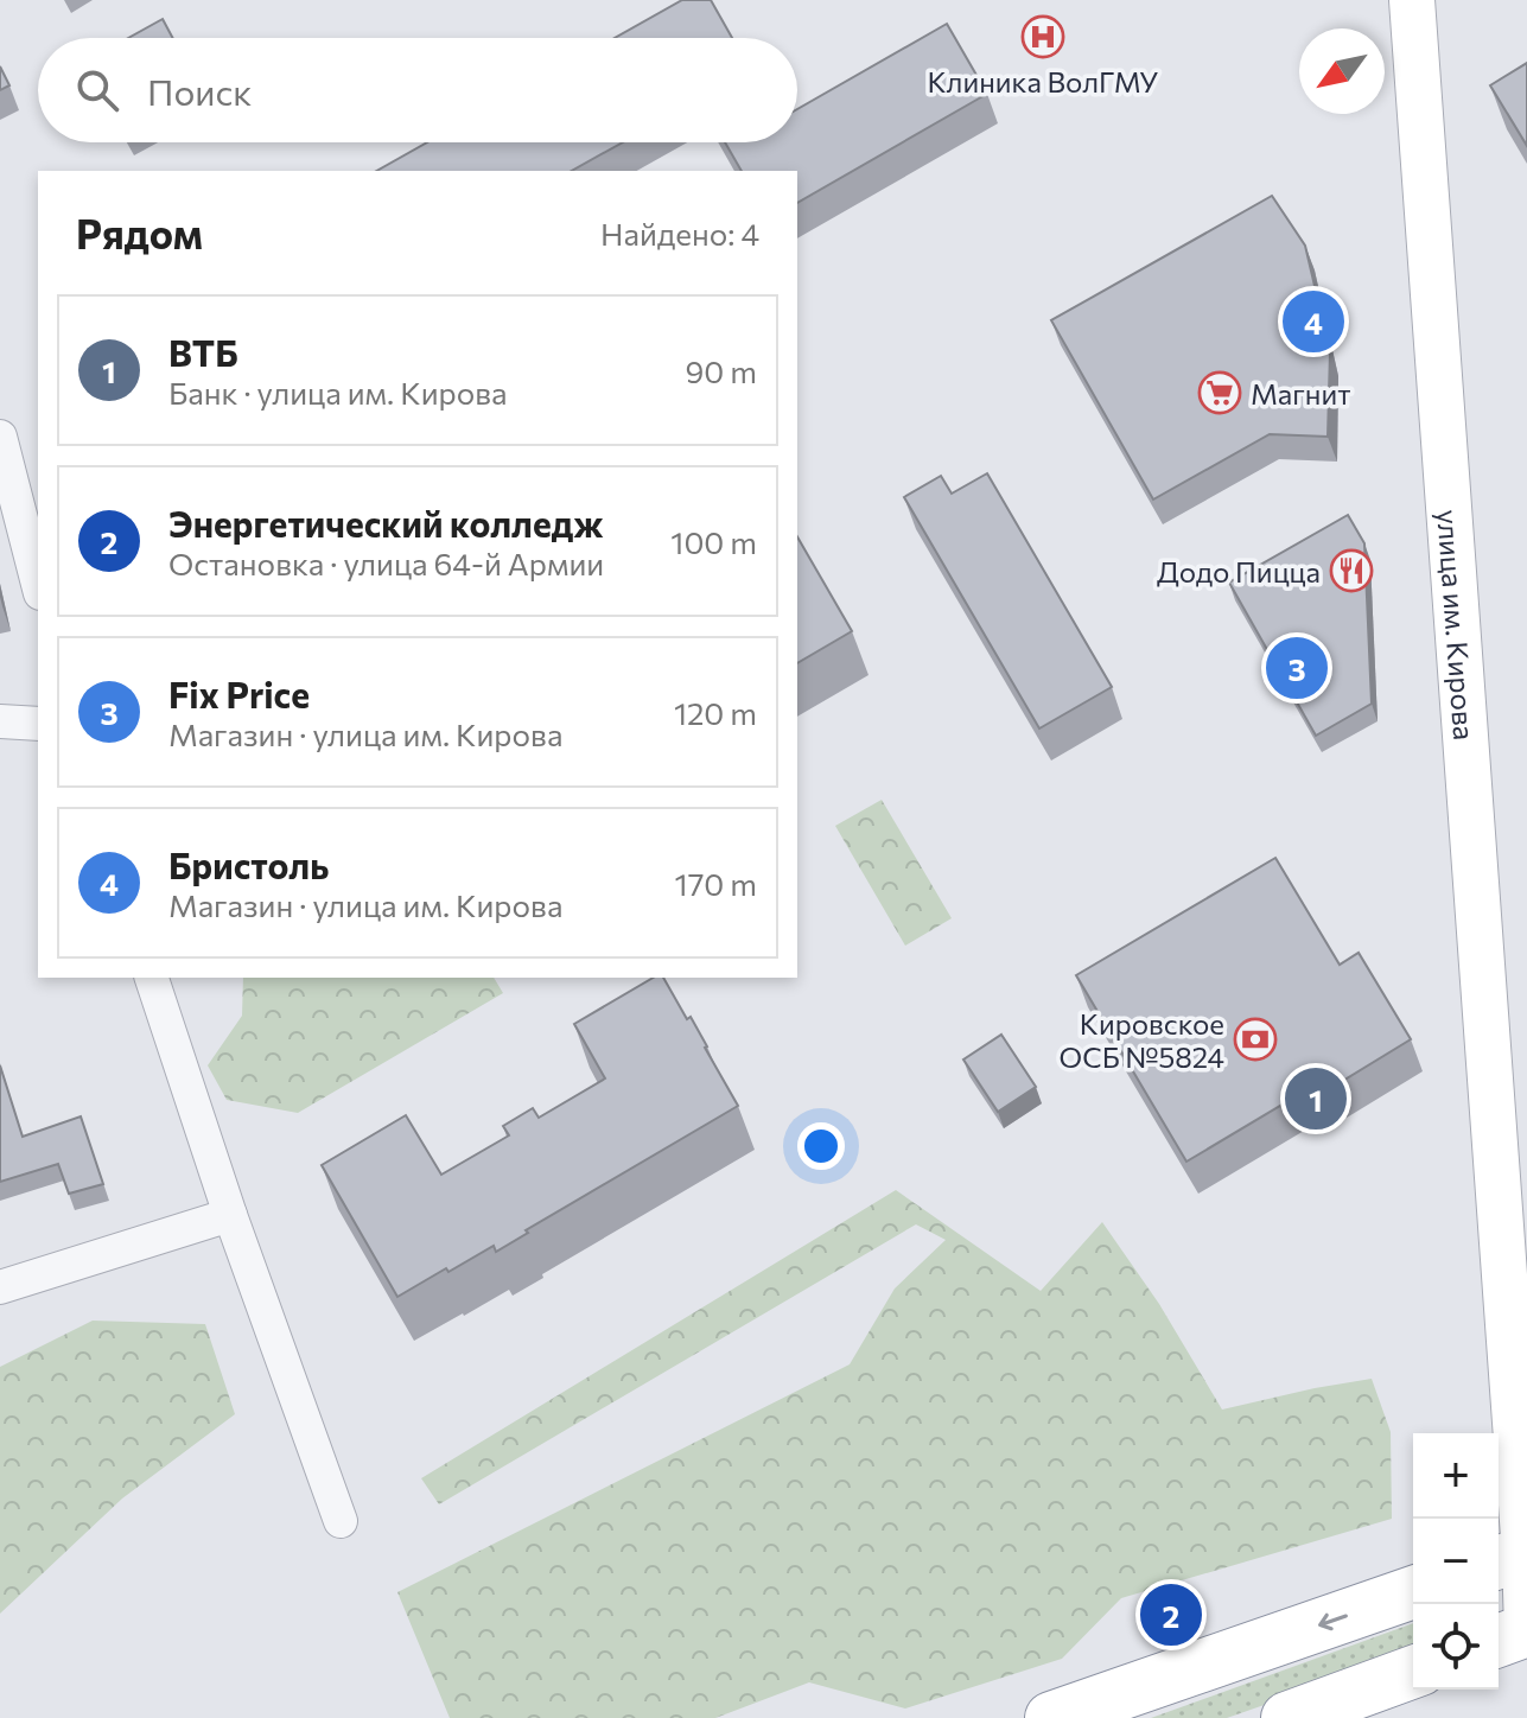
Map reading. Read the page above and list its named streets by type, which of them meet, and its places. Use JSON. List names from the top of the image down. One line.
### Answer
{"streets":{"main road":["улица им. Кирова"]},"places":{"hospital":["Клиника ВолГМУ"],"supermarket":["Магнит"],"restaurant":["Додо Пицца"],"bank":["Кировское ОСБ №5824"]},"north":"bottom left","page":{"search":"Поиск","heading":["Рядом","Найдено: 4"],"pins":["4","3","1","2"],"list":[{"mark":"1","name":"ВТБ","note":"Банк · улица им. Кирова","value":"90 m"},{"mark":"2","name":"Энергетический колледж","note":"Остановка · улица 64-й Армии","value":"100 m"},{"mark":"3","name":"Fix Price","note":"Магазин · улица им. Кирова","value":"120 m"},{"mark":"4","name":"Бристоль","note":"Магазин · улица им. Кирова","value":"170 m"}],"map_buttons":["+","−"]}}
